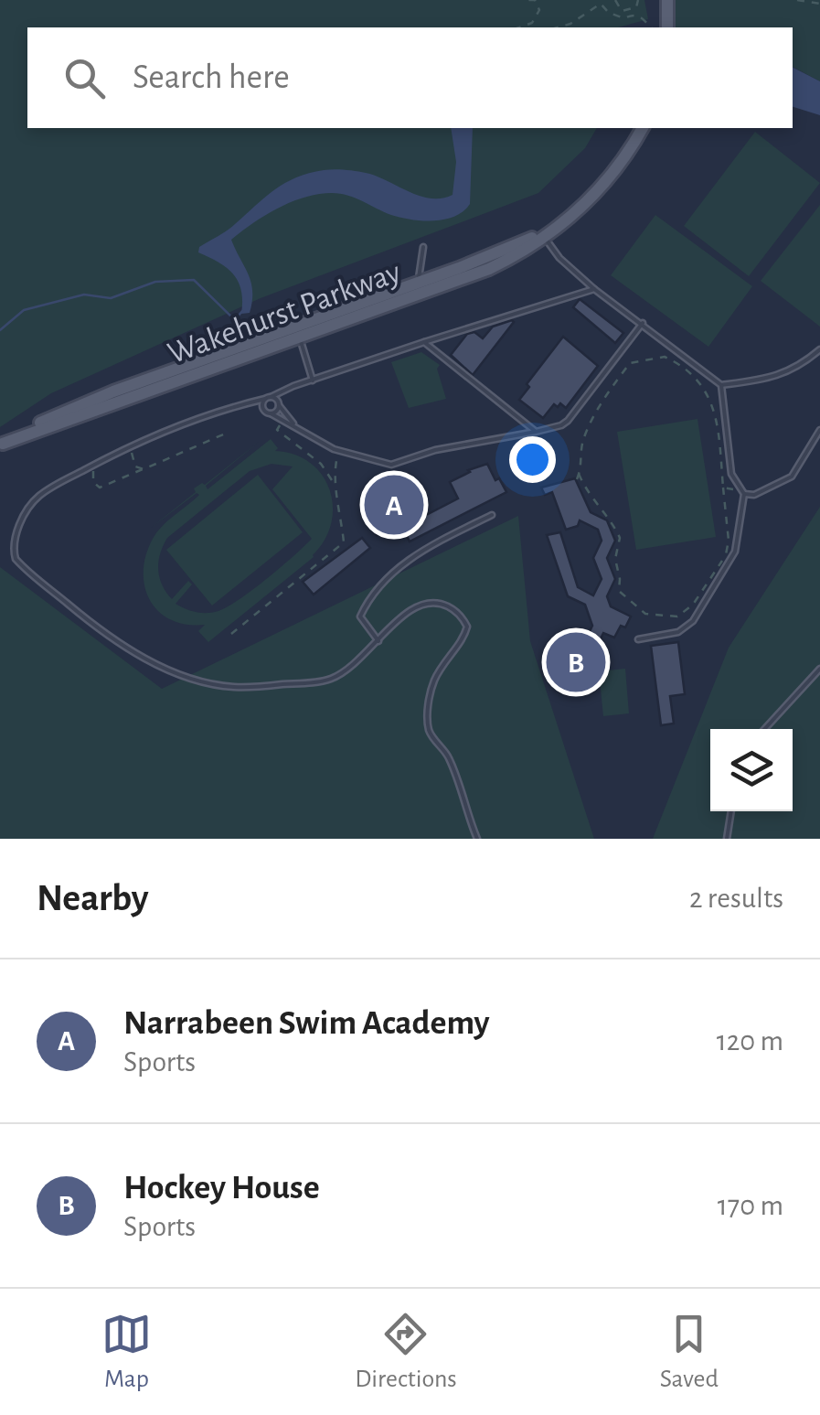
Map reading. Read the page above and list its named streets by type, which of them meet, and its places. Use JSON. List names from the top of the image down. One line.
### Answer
{"streets":{"main road":["Wakehurst Parkway"]},"page":{"search":"Search here","pins":["A","B"],"heading":["Nearby","2 results"],"list":[{"mark":"A","name":"Narrabeen Swim Academy","note":"Sports","value":"120 m"},{"mark":"B","name":"Hockey House","note":"Sports","value":"170 m"}],"nav":["Map","Directions","Saved"]}}
